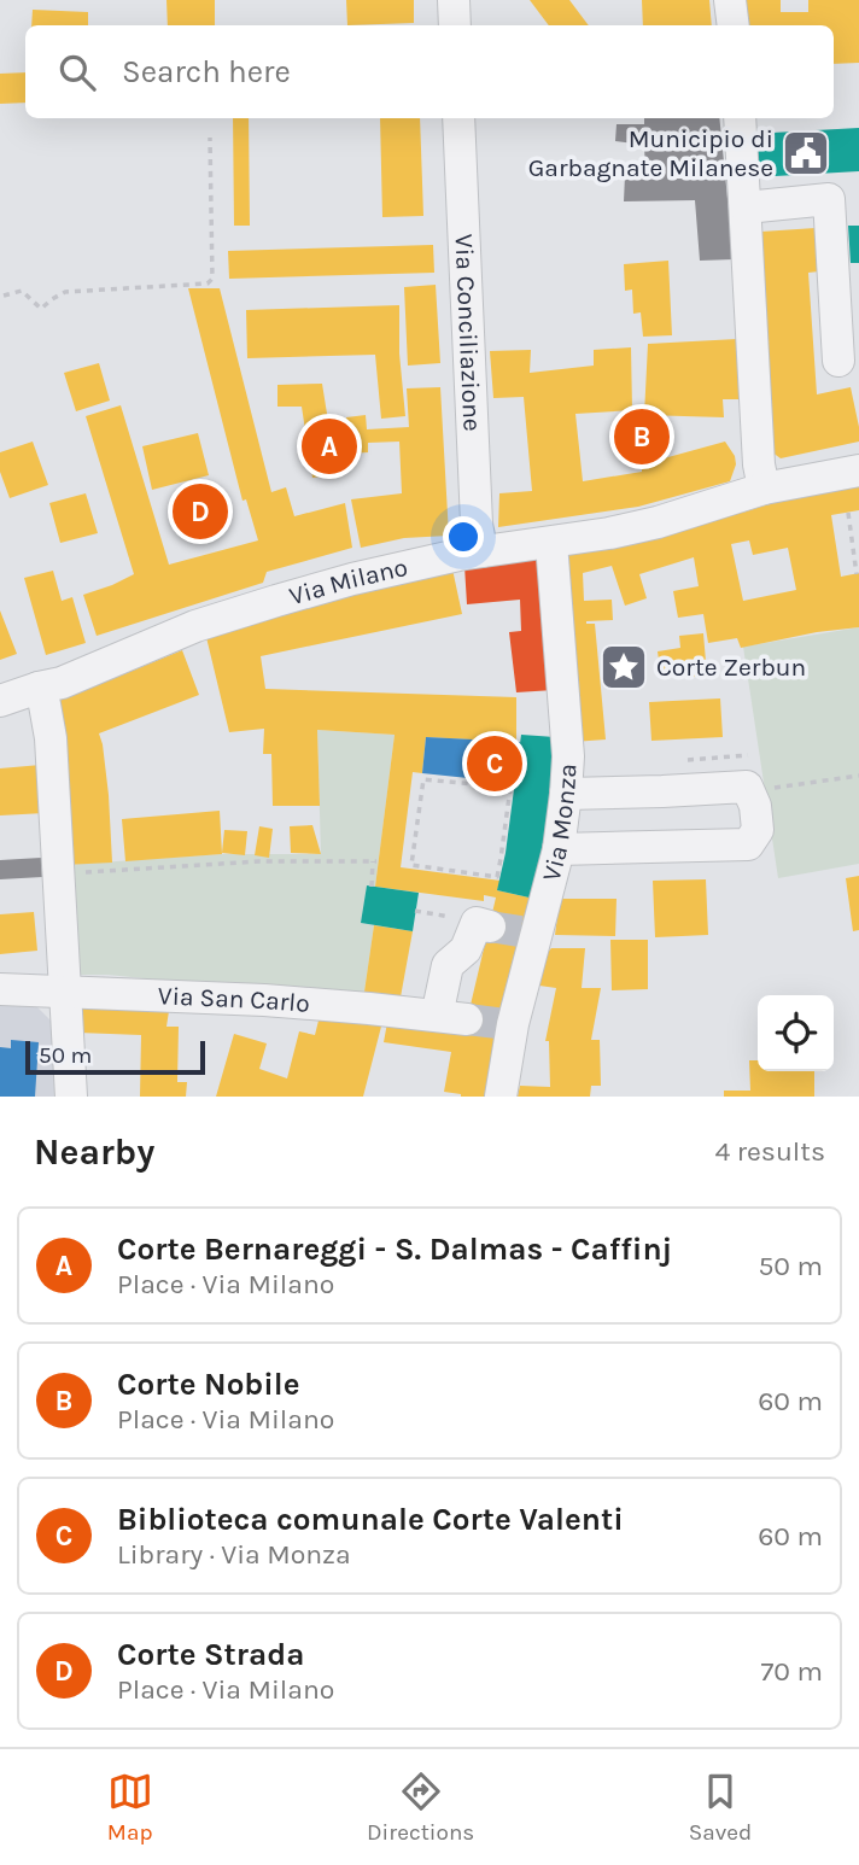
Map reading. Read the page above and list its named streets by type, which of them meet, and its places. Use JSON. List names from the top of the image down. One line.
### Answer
{"streets":{"street":["Via Conciliazione","Via Milano","Via Monza","Via San Carlo"]},"crossings":[["Via Conciliazione","Via Milano"],["Via Milano","Via Monza"]],"places":{"public building":["Municipio di Garbagnate Milanese"],"place":["Corte Zerbun"]},"scale_bar":"50 m","page":{"search":"Search here","pins":["B","A","D","C"],"scale":"50 m","heading":["Nearby","4 results"],"list":[{"mark":"A","name":"Corte Bernareggi - S. Dalmas - Caffinj","note":"Place · Via Milano","value":"50 m"},{"mark":"B","name":"Corte Nobile","note":"Place · Via Milano","value":"60 m"},{"mark":"C","name":"Biblioteca comunale Corte Valenti","note":"Library · Via Monza","value":"60 m"},{"mark":"D","name":"Corte Strada","note":"Place · Via Milano","value":"70 m"}],"nav":["Map","Directions","Saved"]}}
